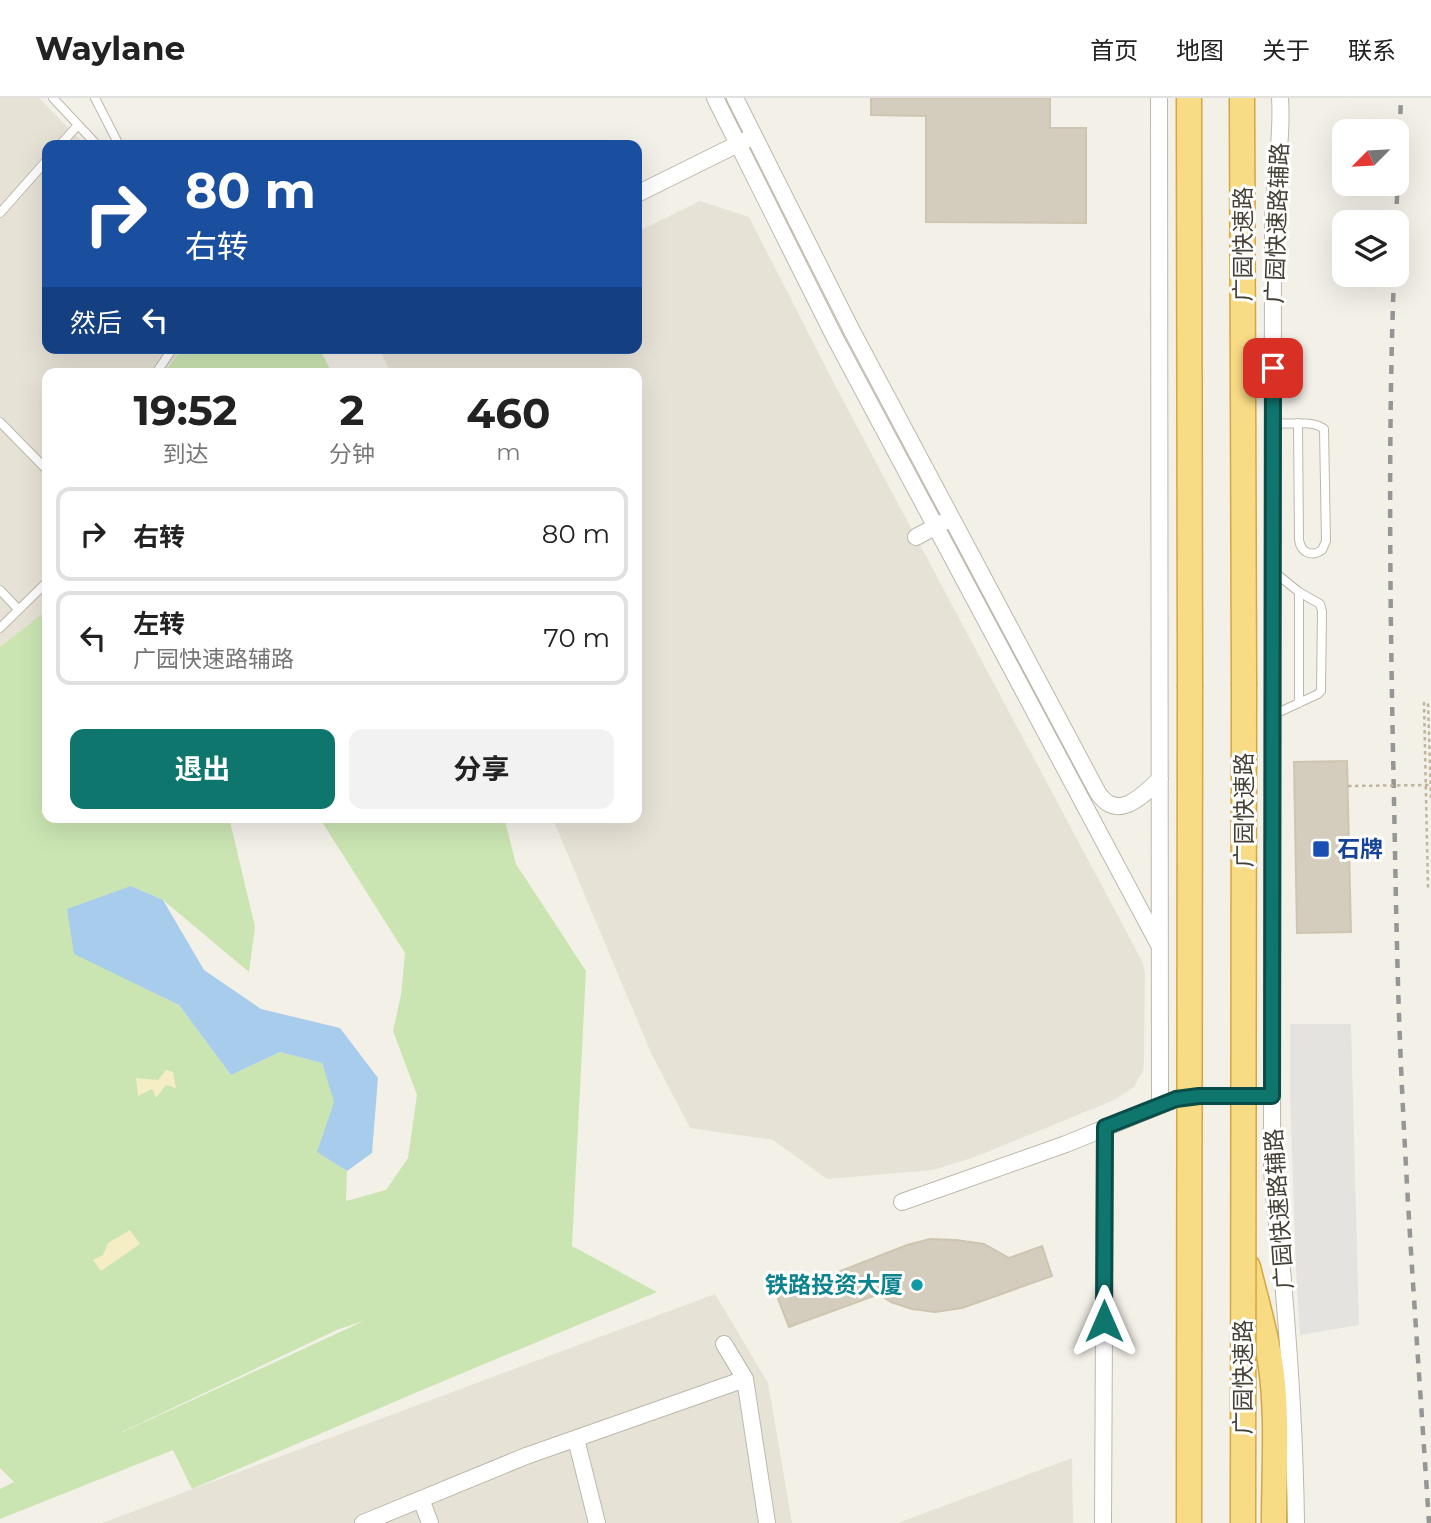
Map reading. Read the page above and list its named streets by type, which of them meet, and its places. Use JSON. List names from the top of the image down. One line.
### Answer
{"streets":{"highway":["广园快速路"],"street":["广园快速路辅路"]},"places":{"transit":["石牌"],"other":["铁路投资大厦"]},"north":"bottom left","page":{"header":"Waylane","nav":["首页","地图","关于","联系"],"turn":["80 m","右转"],"then":"然后","eta":["19:52","到达","2","分钟","460","m"],"list":[{"name":"右转","value":"80 m"},{"name":"左转","note":"广园快速路辅路","value":"70 m"}],"buttons":["退出","分享"]}}
